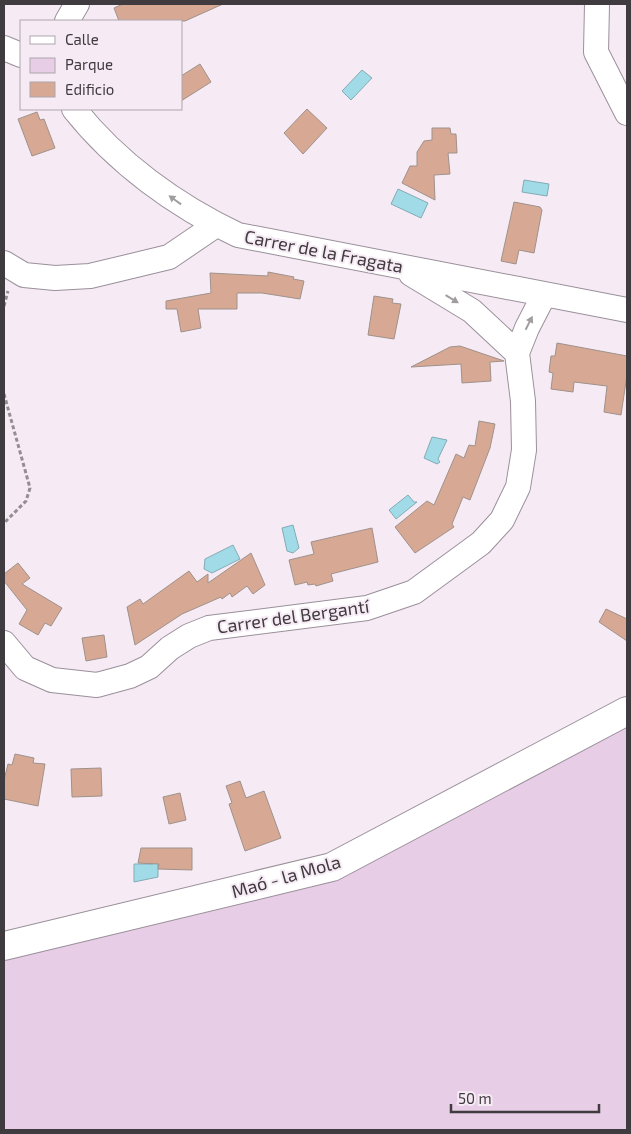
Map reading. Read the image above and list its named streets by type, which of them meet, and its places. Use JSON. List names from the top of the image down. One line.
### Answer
{"streets":{"street":["Carrer de la Fragata","Carrer del Bergantí","Maó - la Mola"]},"crossings":[["Carrer de la Fragata","Carrer del Bergantí"]],"legend":["Calle","Parque","Edificio"],"scale_bar":"50 m"}
